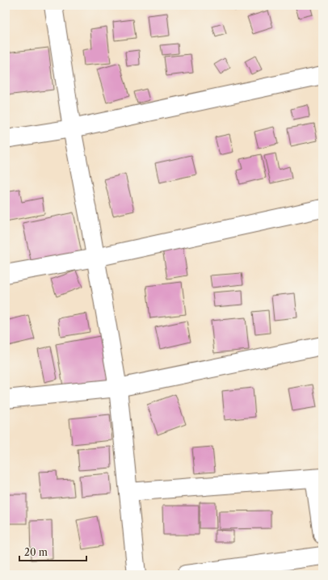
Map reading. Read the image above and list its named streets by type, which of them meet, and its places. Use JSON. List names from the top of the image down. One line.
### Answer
{"scale_bar":"20 m"}
